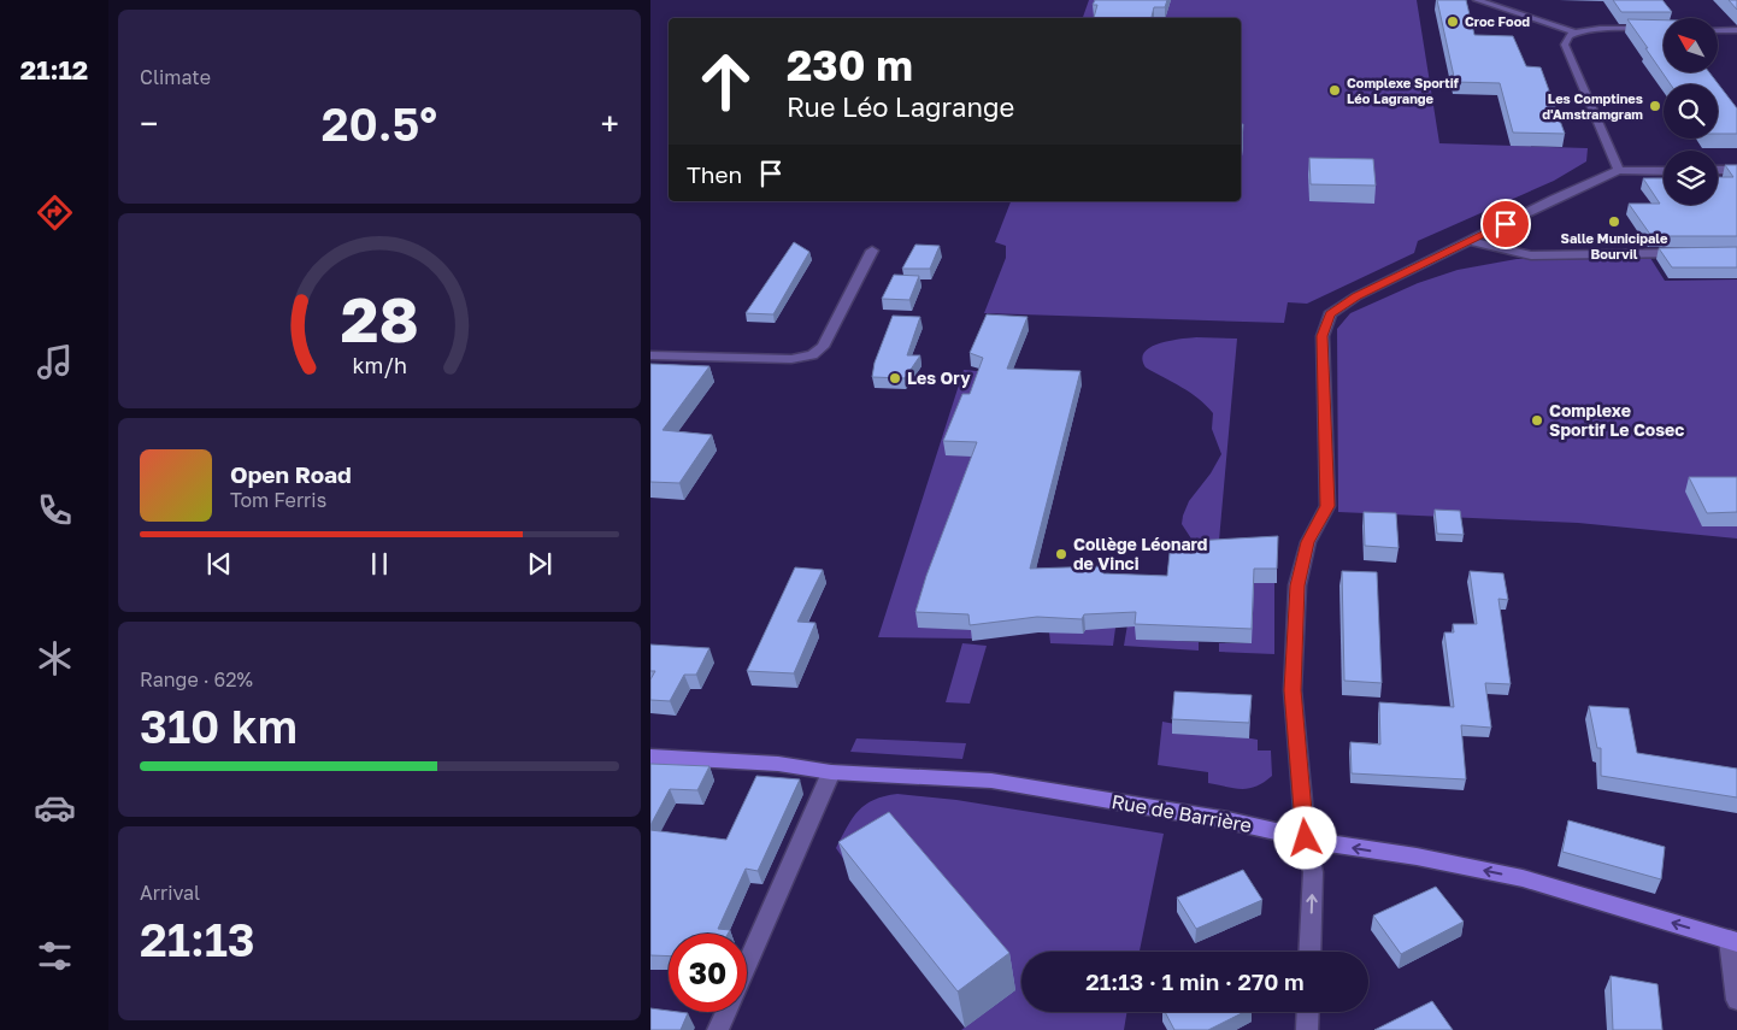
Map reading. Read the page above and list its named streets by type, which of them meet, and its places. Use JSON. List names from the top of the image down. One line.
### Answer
{"streets":{"street":["Rue de Barrière"]},"one_way":["Rue de Barrière"],"places":["Croc Food","Complexe Sportif Léo Lagrange","Les Comptines d'Amstramgram","Salle Municipale Bourvil","Les Ory","Complexe Sportif Le Cosec","Collège Léonard de Vinci"],"north":"top left","page":{"tabs":"21:12","tile":["Climate",["Range · 62%","310 km"],["Arrival","21:13"]],"turn":["230 m","Rue Léo Lagrange"],"heat":["−","20.5°","+"],"then":"Then","song":["Open Road","Tom Ferris"],"limit":"30","trip":"21:13 · 1 min · 270 m","gauge":["28","km/h"]}}
